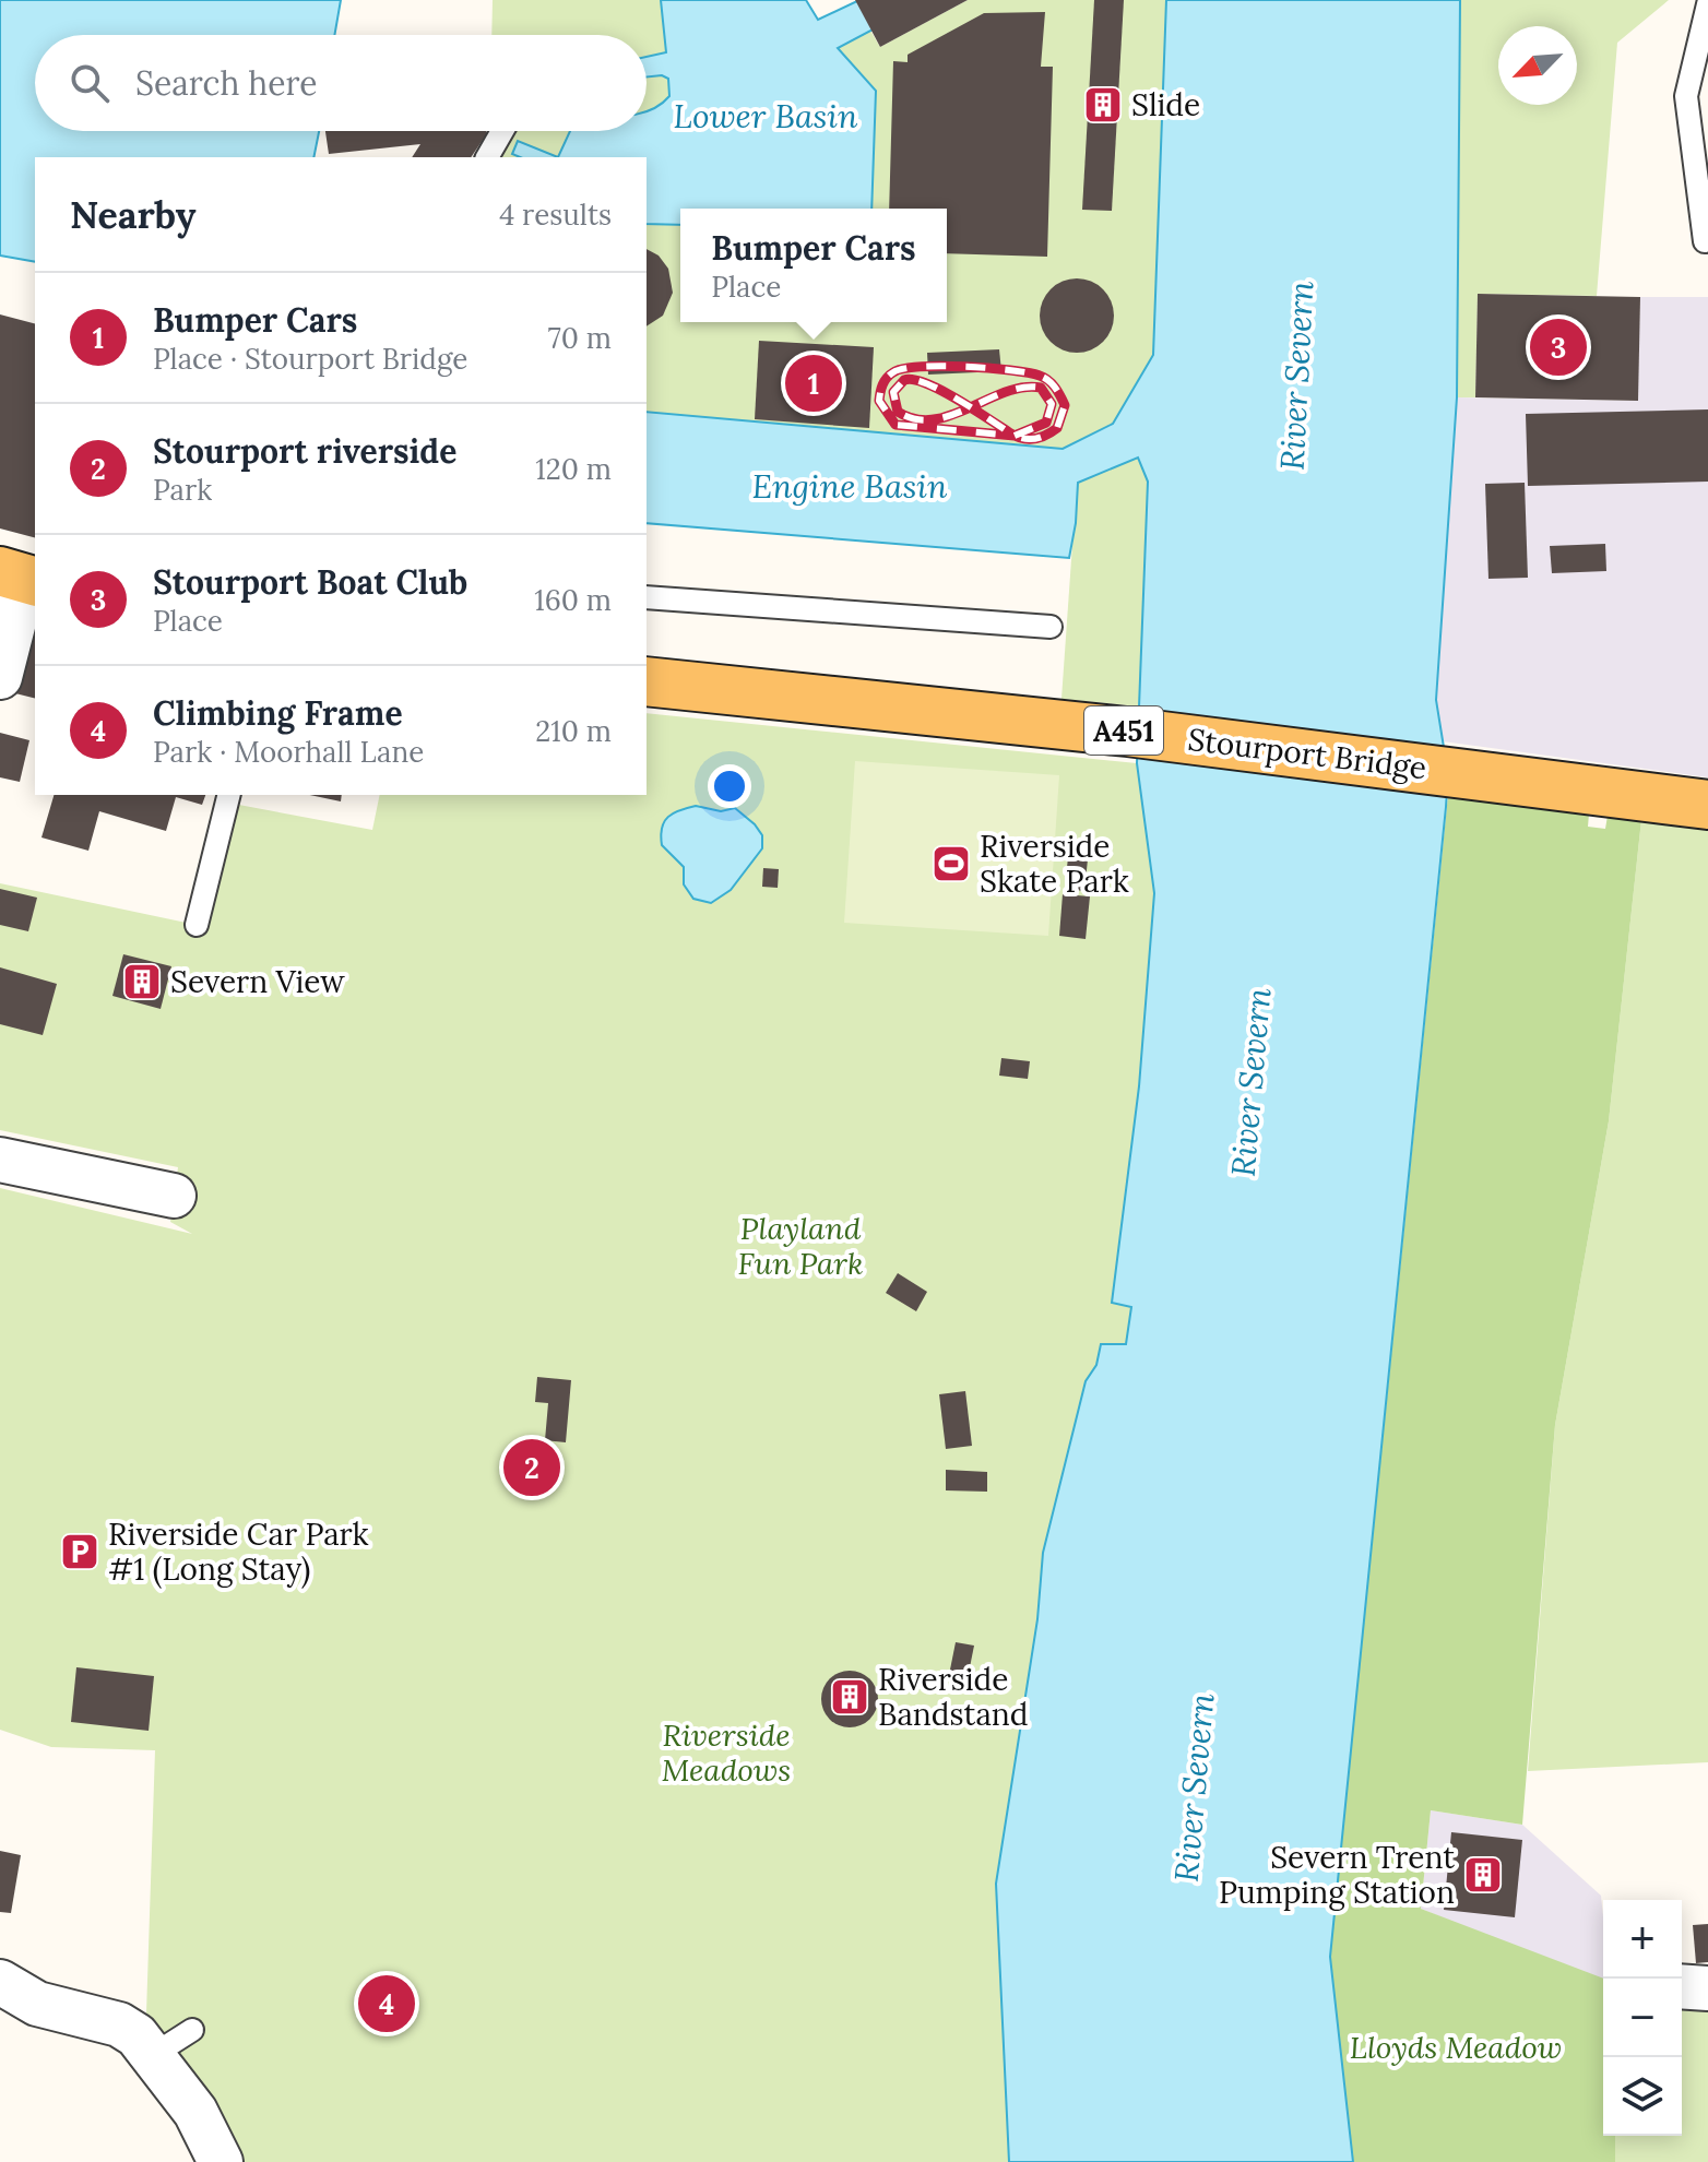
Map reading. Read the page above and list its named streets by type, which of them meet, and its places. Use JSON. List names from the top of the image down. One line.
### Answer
{"streets":{"main road":["A451","Stourport Bridge"]},"water":["Lower Basin","River Severn","Engine Basin"],"parks":["Playland Fun Park","Riverside Meadows","Lloyds Meadow"],"places":{"building":["Slide","Severn View","Riverside Bandstand","Severn Trent Pumping Station"],"sports":["Riverside Skate Park"],"parking":["Riverside Car Park #1 (Long Stay)"]},"north":"bottom left","page":{"search":"Search here","heading":["Nearby","4 results"],"popup":["Bumper Cars","Place"],"list":[{"mark":"1","name":"Bumper Cars","note":"Place · Stourport Bridge","value":"70 m"},{"mark":"2","name":"Stourport riverside","note":"Park","value":"120 m"},{"mark":"3","name":"Stourport Boat Club","note":"Place","value":"160 m"},{"mark":"4","name":"Climbing Frame","note":"Park · Moorhall Lane","value":"210 m"}],"pins":["3","1","2","4"],"map_buttons":["+","−"]}}
